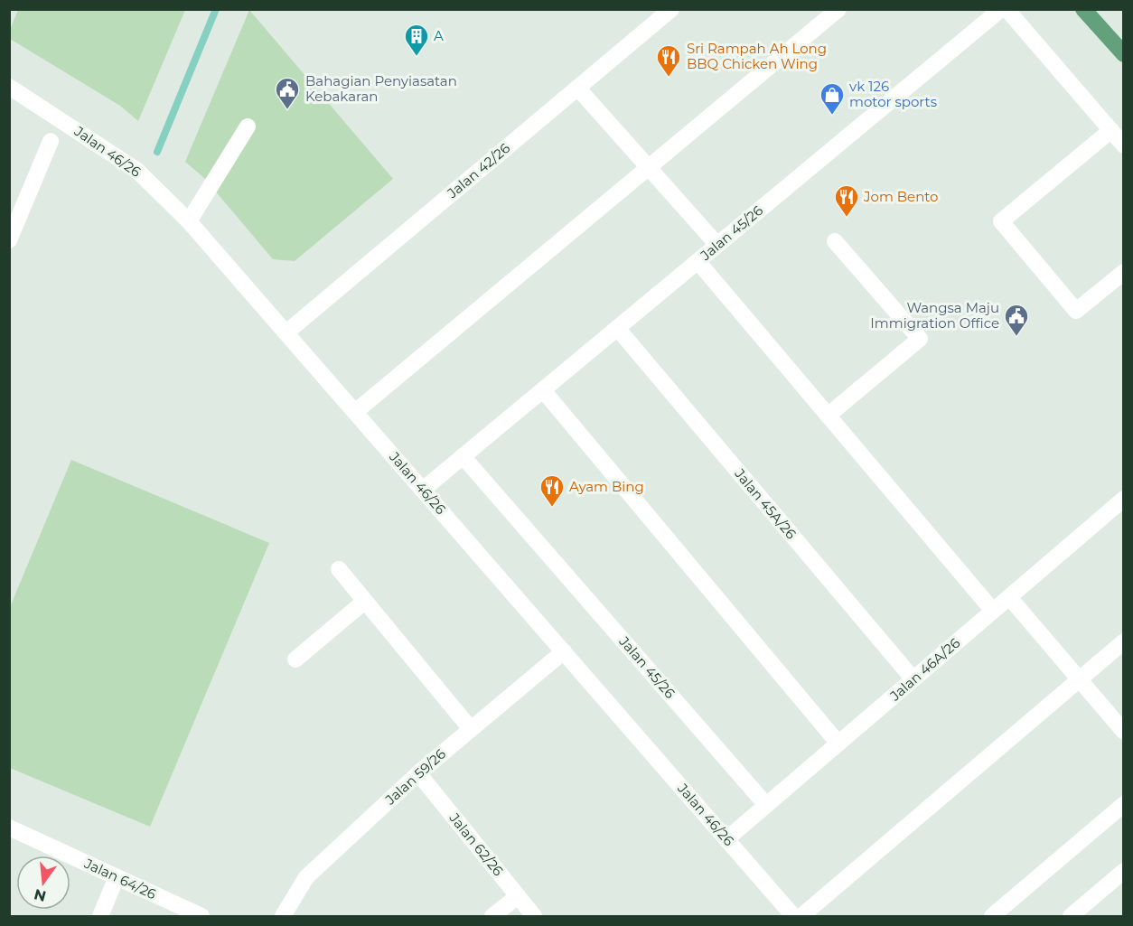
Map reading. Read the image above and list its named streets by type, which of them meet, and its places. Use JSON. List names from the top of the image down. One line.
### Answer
{"streets":{"street":["Jalan 46/26","Jalan 42/26","Jalan 45/26","Jalan 45A/26","Jalan 46A/26","Jalan 59/26","Jalan 62/26","Jalan 64/26"]},"crossings":[["Jalan 46/26","Jalan 42/26"],["Jalan 46/26","Jalan 45/26"],["Jalan 46/26","Jalan 46A/26"],["Jalan 46/26","Jalan 59/26"],["Jalan 45/26","Jalan 45A/26"],["Jalan 45/26","Jalan 46A/26"],["Jalan 45A/26","Jalan 46A/26"],["Jalan 59/26","Jalan 62/26"]],"places":{"building":["A"],"restaurant":["Sri Rampah Ah Long BBQ Chicken Wing","Jom Bento","Ayam Bing"],"public building":["Bahagian Penyiasatan Kebakaran","Wangsa Maju Immigration Office"],"shop":["vk 126 motor sports"]},"north":"bottom"}
